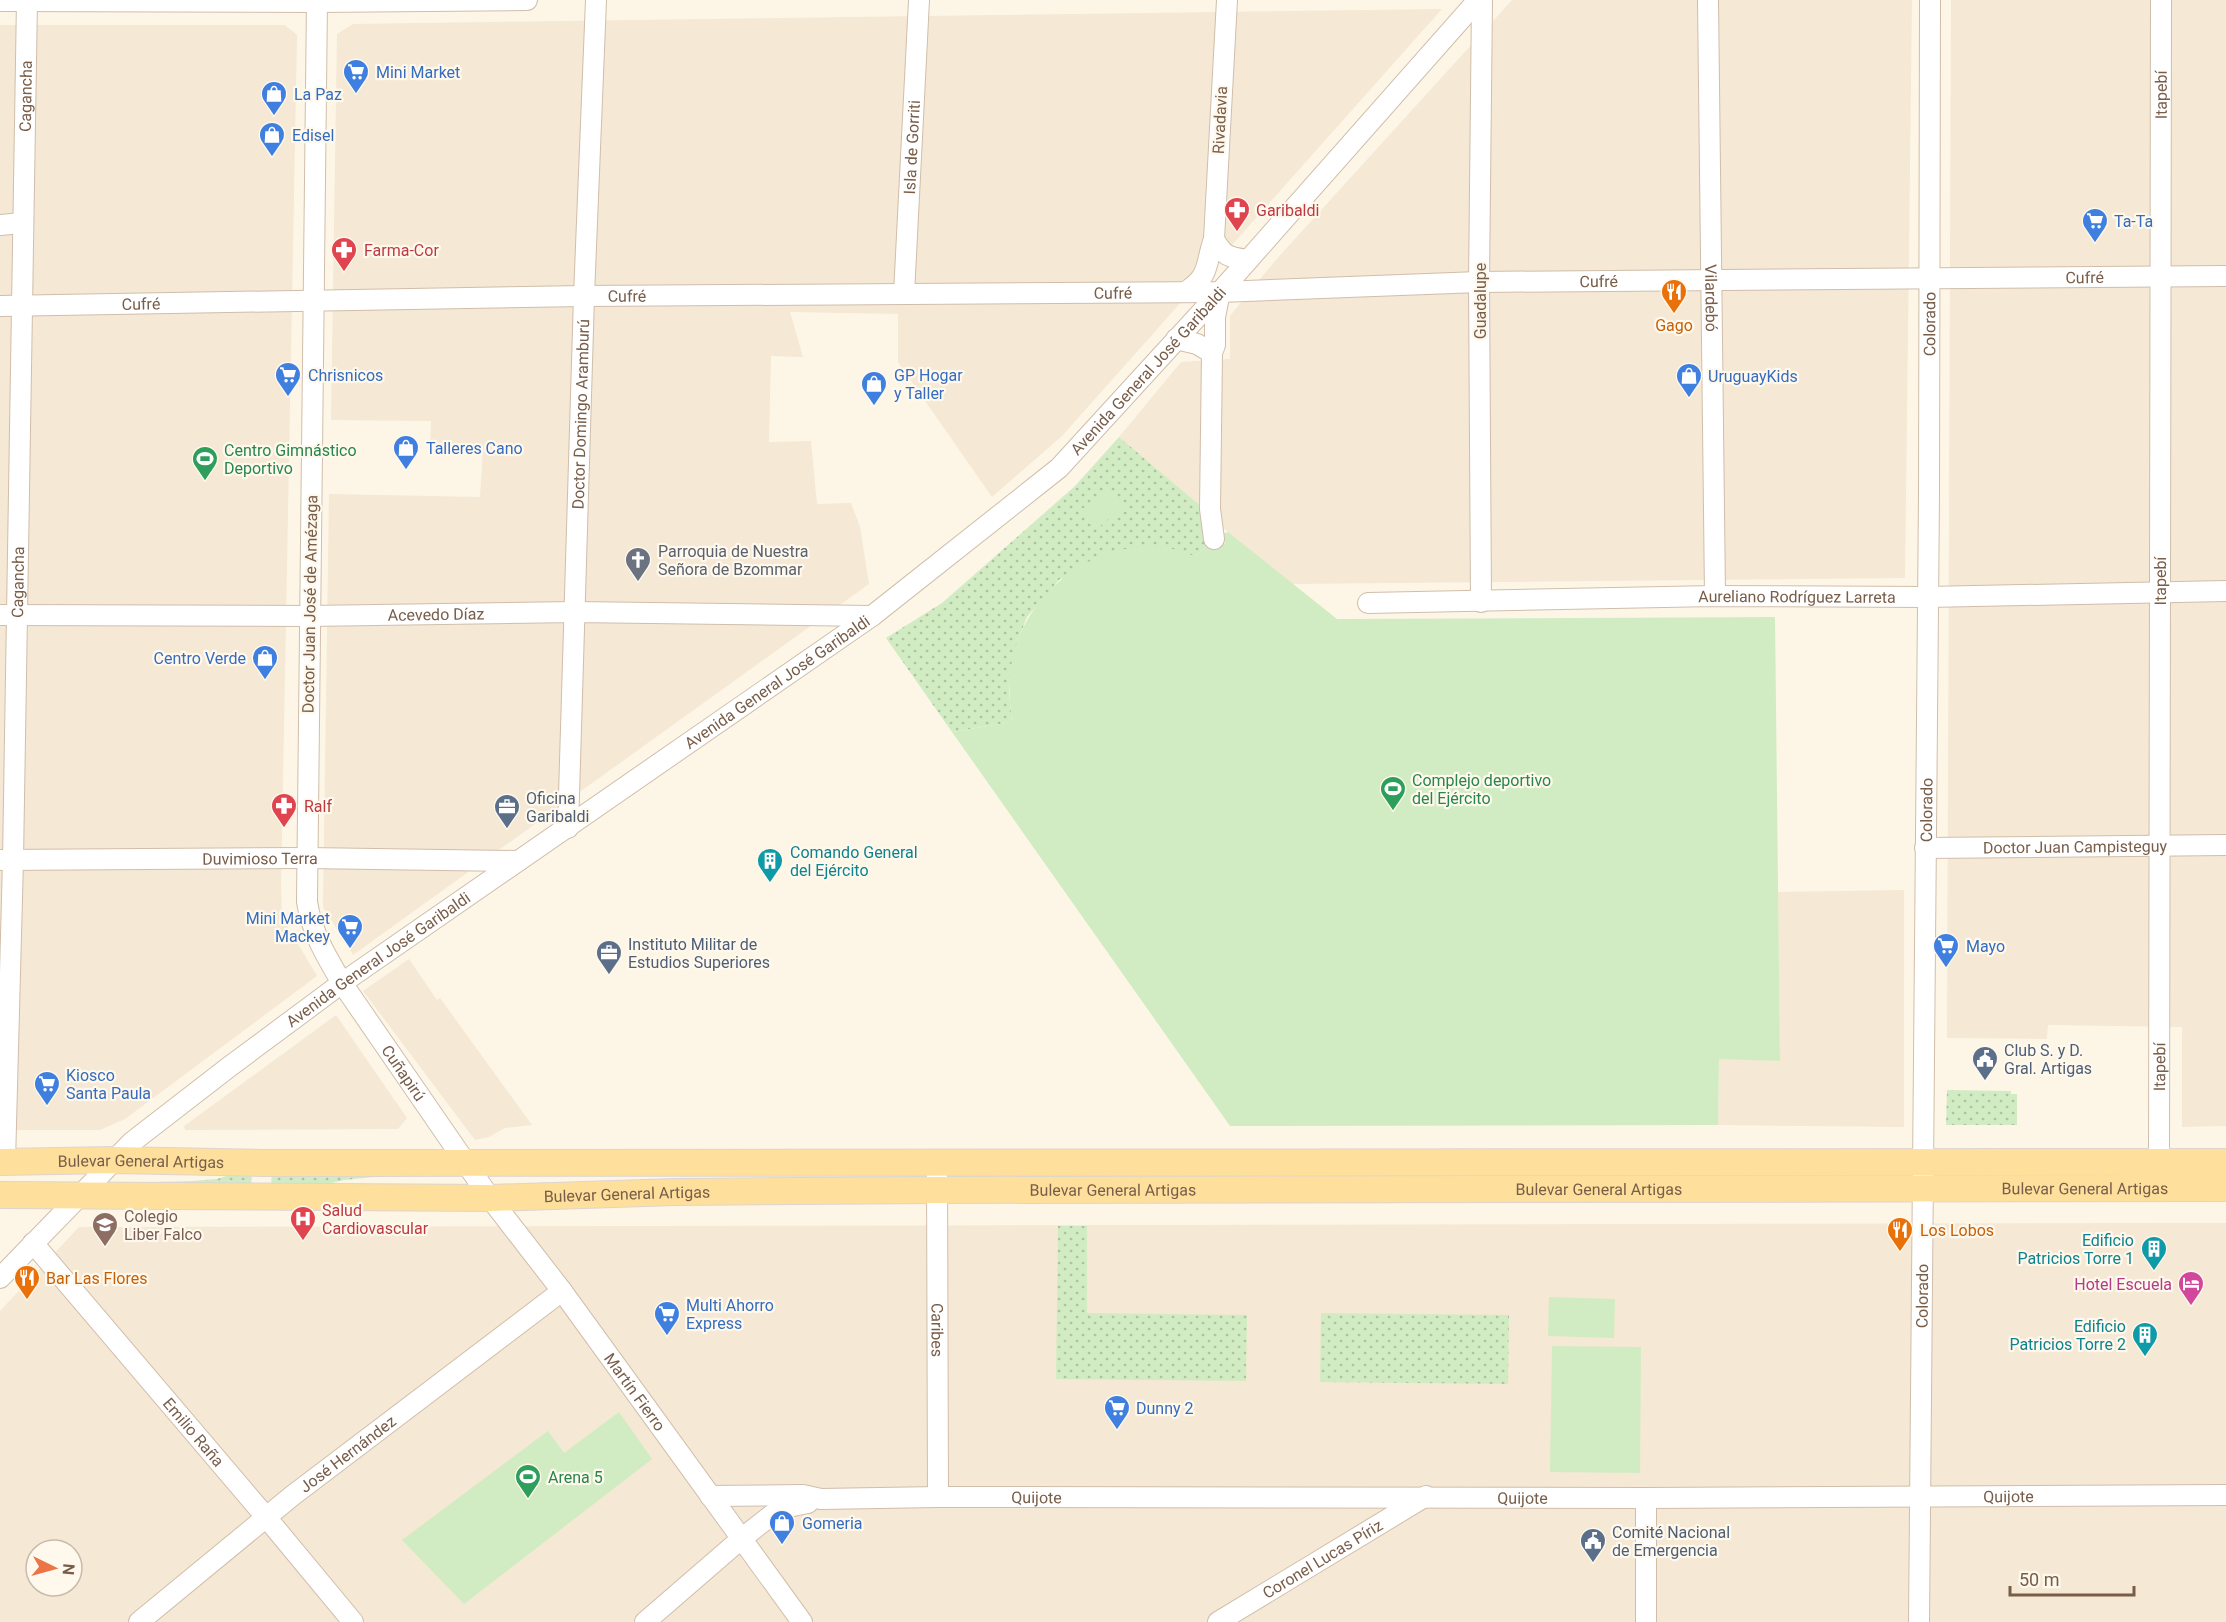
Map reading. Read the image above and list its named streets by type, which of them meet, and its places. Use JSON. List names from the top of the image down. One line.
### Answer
{"streets":{"main road":["Bulevar General Artigas"],"street":["Cagancha","Itapebí","Rivadavia","Isla de Gorriti","Cufré","Vilardebó","Guadalupe","Colorado","Avenida General José Garibaldi","Doctor Domingo Aramburú","Aureliano Rodríguez Larreta","Doctor Juan José de Amézaga","Acevedo Díaz","Doctor Juan Campisteguy","Duvimioso Terra","Cuñapirú","Caribes","Martín Fierro","Emilio Raña","José Hernández","Quijote","Coronel Lucas Píriz"]},"crossings":[["Cagancha","Cufré"],["Cagancha","Acevedo Díaz"],["Cagancha","Duvimioso Terra"],["Cagancha","Bulevar General Artigas"],["Itapebí","Cufré"],["Itapebí","Aureliano Rodríguez Larreta"],["Itapebí","Doctor Juan Campisteguy"],["Itapebí","Bulevar General Artigas"],["Rivadavia","Cufré"],["Isla de Gorriti","Cufré"],["Cufré","Vilardebó"],["Cufré","Guadalupe"],["Cufré","Colorado"],["Cufré","Avenida General José Garibaldi"],["Cufré","Doctor Domingo Aramburú"],["Cufré","Doctor Juan José de Amézaga"],["Vilardebó","Aureliano Rodríguez Larreta"],["Guadalupe","Aureliano Rodríguez Larreta"],["Colorado","Aureliano Rodríguez Larreta"],["Colorado","Doctor Juan Campisteguy"],["Colorado","Bulevar General Artigas"],["Colorado","Quijote"],["Avenida General José Garibaldi","Doctor Domingo Aramburú"],["Avenida General José Garibaldi","Doctor Juan José de Amézaga"],["Avenida General José Garibaldi","Acevedo Díaz"],["Avenida General José Garibaldi","Duvimioso Terra"],["Avenida General José Garibaldi","Cuñapirú"],["Avenida General José Garibaldi","Bulevar General Artigas"],["Avenida General José Garibaldi","Emilio Raña"],["Doctor Domingo Aramburú","Acevedo Díaz"],["Doctor Juan José de Amézaga","Acevedo Díaz"],["Doctor Juan José de Amézaga","Duvimioso Terra"],["Doctor Juan José de Amézaga","Cuñapirú"],["Cuñapirú","Bulevar General Artigas"],["Cuñapirú","Martín Fierro"],["Bulevar General Artigas","Caribes"],["Bulevar General Artigas","Martín Fierro"],["Caribes","Quijote"],["Martín Fierro","José Hernández"],["Martín Fierro","Quijote"],["Emilio Raña","José Hernández"],["Quijote","Coronel Lucas Píriz"]],"places":{"supermarket":["Mini Market","Ta-Ta","Chrisnicos","Mini Market Mackey","Mayo","Kiosco Santa Paula","Multi Ahorro Express","Dunny 2"],"shop":["La Paz","Edisel","UruguayKids","GP Hogar y Taller","Talleres Cano","Centro Verde","Gomeria"],"pharmacy":["Garibaldi","Farma-Cor","Ralf"],"restaurant":["Gago","Los Lobos","Bar Las Flores"],"sports":["Centro Gimnástico Deportivo","Complejo deportivo del Ejército","Arena 5"],"church":["Parroquia de Nuestra Señora de Bzommar"],"office":["Oficina Garibaldi","Instituto Militar de Estudios Superiores"],"building":["Comando General del Ejército","Edificio Patricios Torre 1","Edificio Patricios Torre 2"],"public building":["Club S. y D. Gral. Artigas","Comité Nacional de Emergencia"],"hospital":["Salud Cardiovascular"],"school or university":["Colegio Liber Falco"],"hotel":["Hotel Escuela"]},"scale_bar":"50 m","north":"right"}
